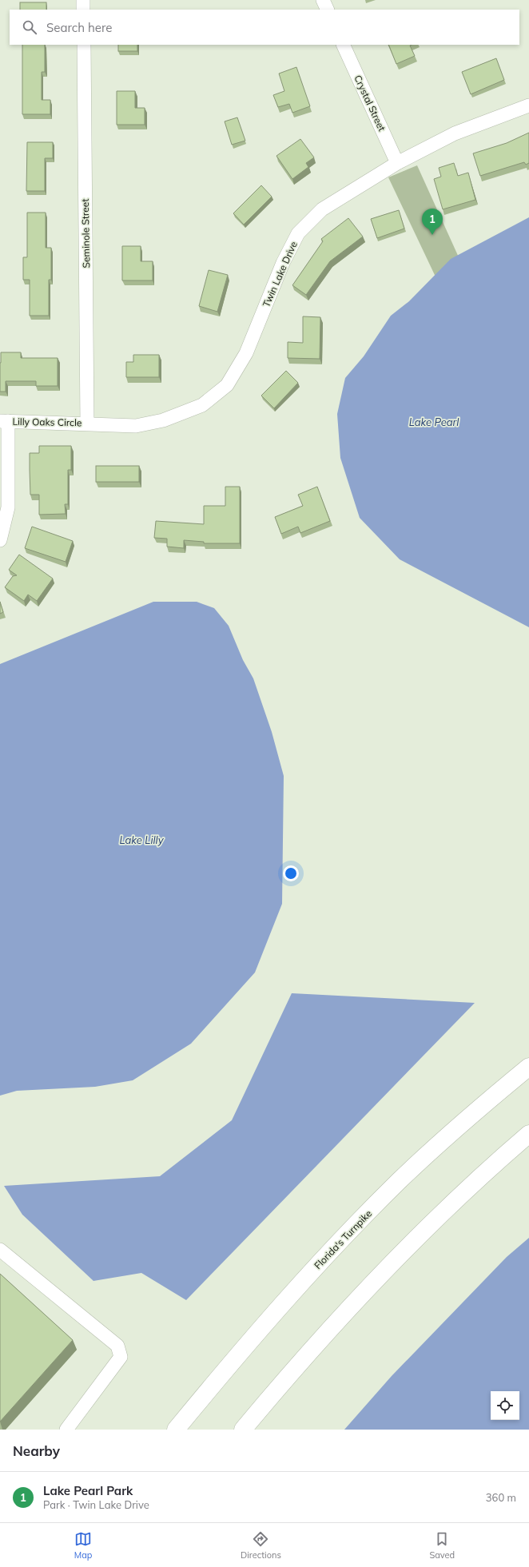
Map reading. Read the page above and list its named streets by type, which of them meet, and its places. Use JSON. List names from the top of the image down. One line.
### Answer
{"streets":{"highway":["Florida's Turnpike"],"street":["Crystal Street","Seminole Street","Twin Lake Drive","Lilly Oaks Circle"]},"crossings":[["Crystal Street","Twin Lake Drive"],["Seminole Street","Twin Lake Drive"],["Seminole Street","Lilly Oaks Circle"],["Twin Lake Drive","Lilly Oaks Circle"]],"water":["Lake Pearl","Lake Lilly"],"page":{"search":"Search here","pins":"1","heading":"Nearby","list":[{"mark":"1","name":"Lake Pearl Park","note":"Park · Twin Lake Drive","value":"360 m"}],"nav":["Map","Directions","Saved"]}}
